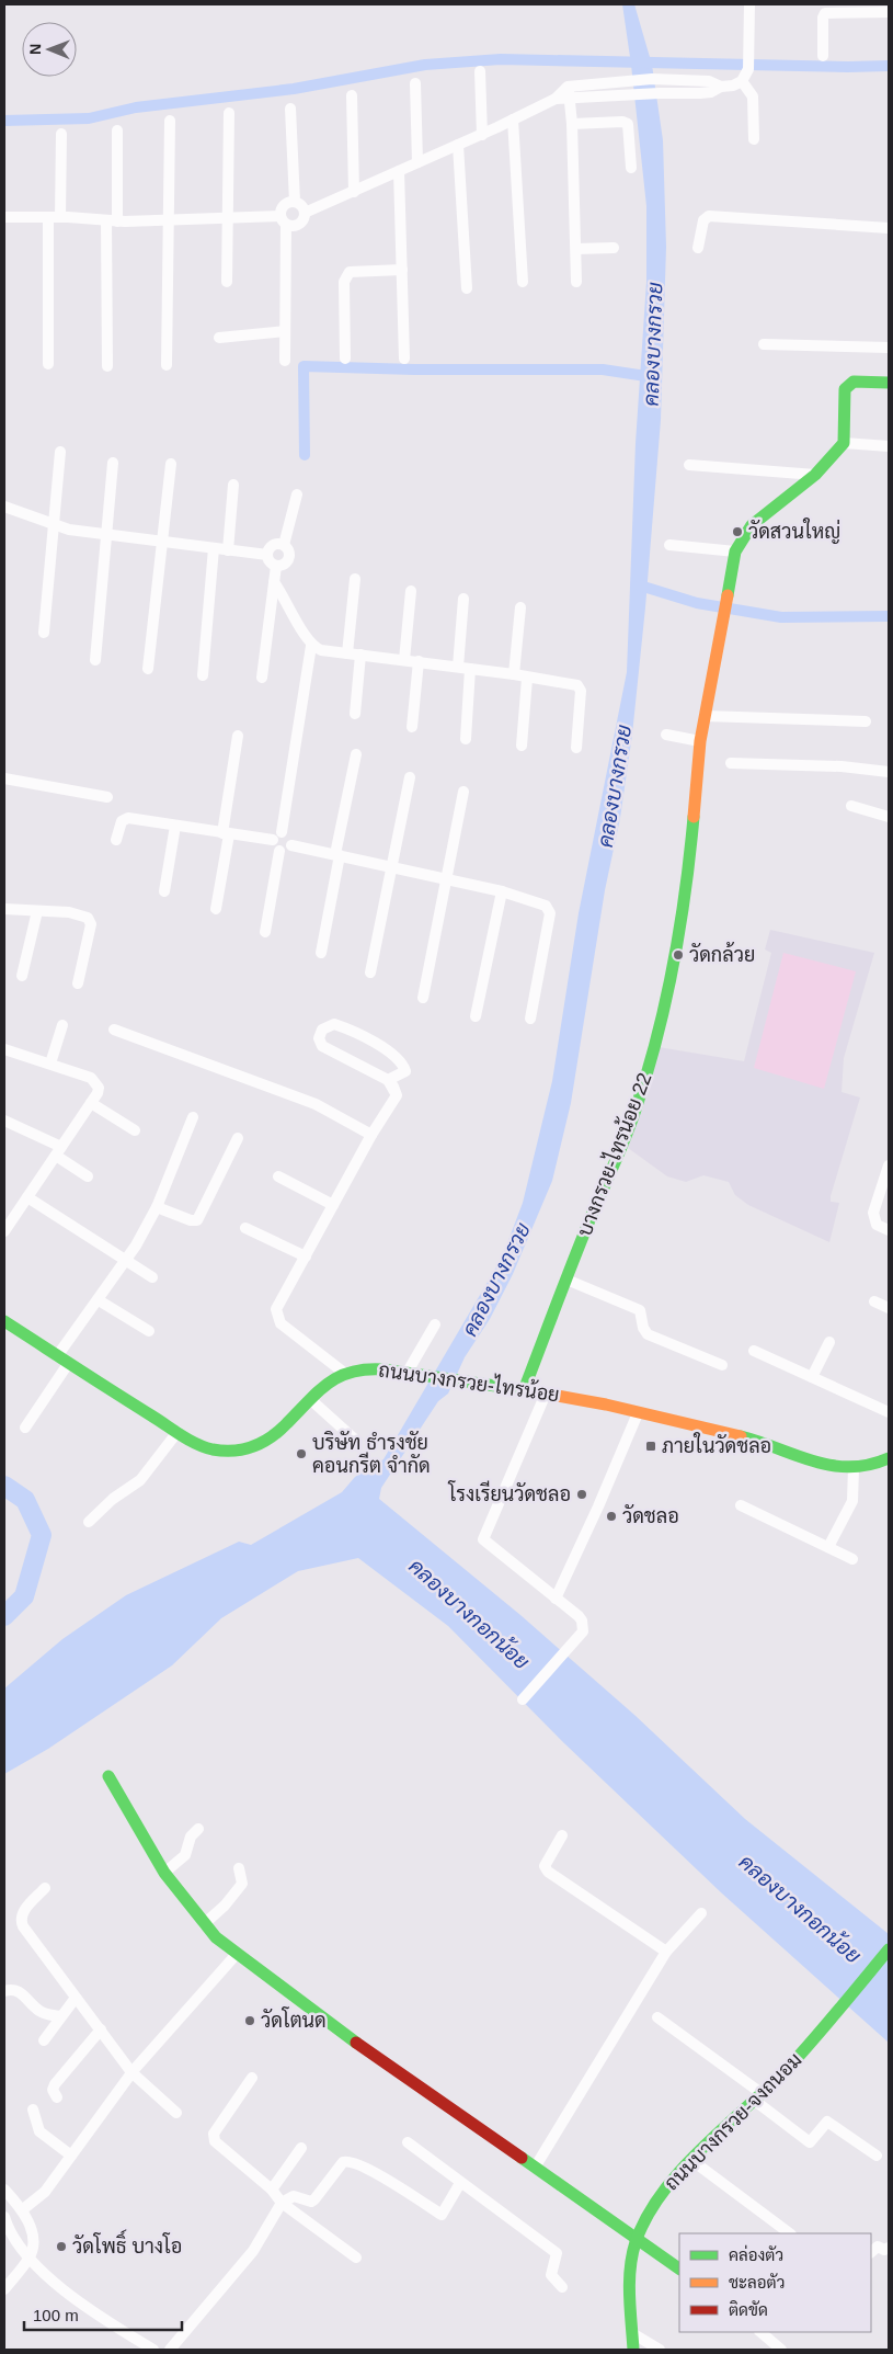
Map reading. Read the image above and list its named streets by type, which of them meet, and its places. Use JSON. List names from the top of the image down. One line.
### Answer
{"streets":{"street":["บางกรวย-ไทรน้อย 22","ถนนบางกรวย-ไทรน้อย","ถนนบางกรวย-จงถนอม"]},"crossings":[["บางกรวย-ไทรน้อย 22","ถนนบางกรวย-ไทรน้อย"]],"water":["คลองบางกรวย","คลองบางกอกน้อย"],"places":{"other":["วัดสวนใหญ่","วัดกล้วย","บริษัท ธำรงชัย คอนกรีต จำกัด","โรงเรียนวัดชลอ","วัดชลอ","วัดโตนด","วัดโพธิ์ บางโอ"],"transit":["ภายในวัดชลอ"]},"legend":["คล่องตัว","ชะลอตัว","ติดขัด"],"scale_bar":"100 m","north":"left"}
